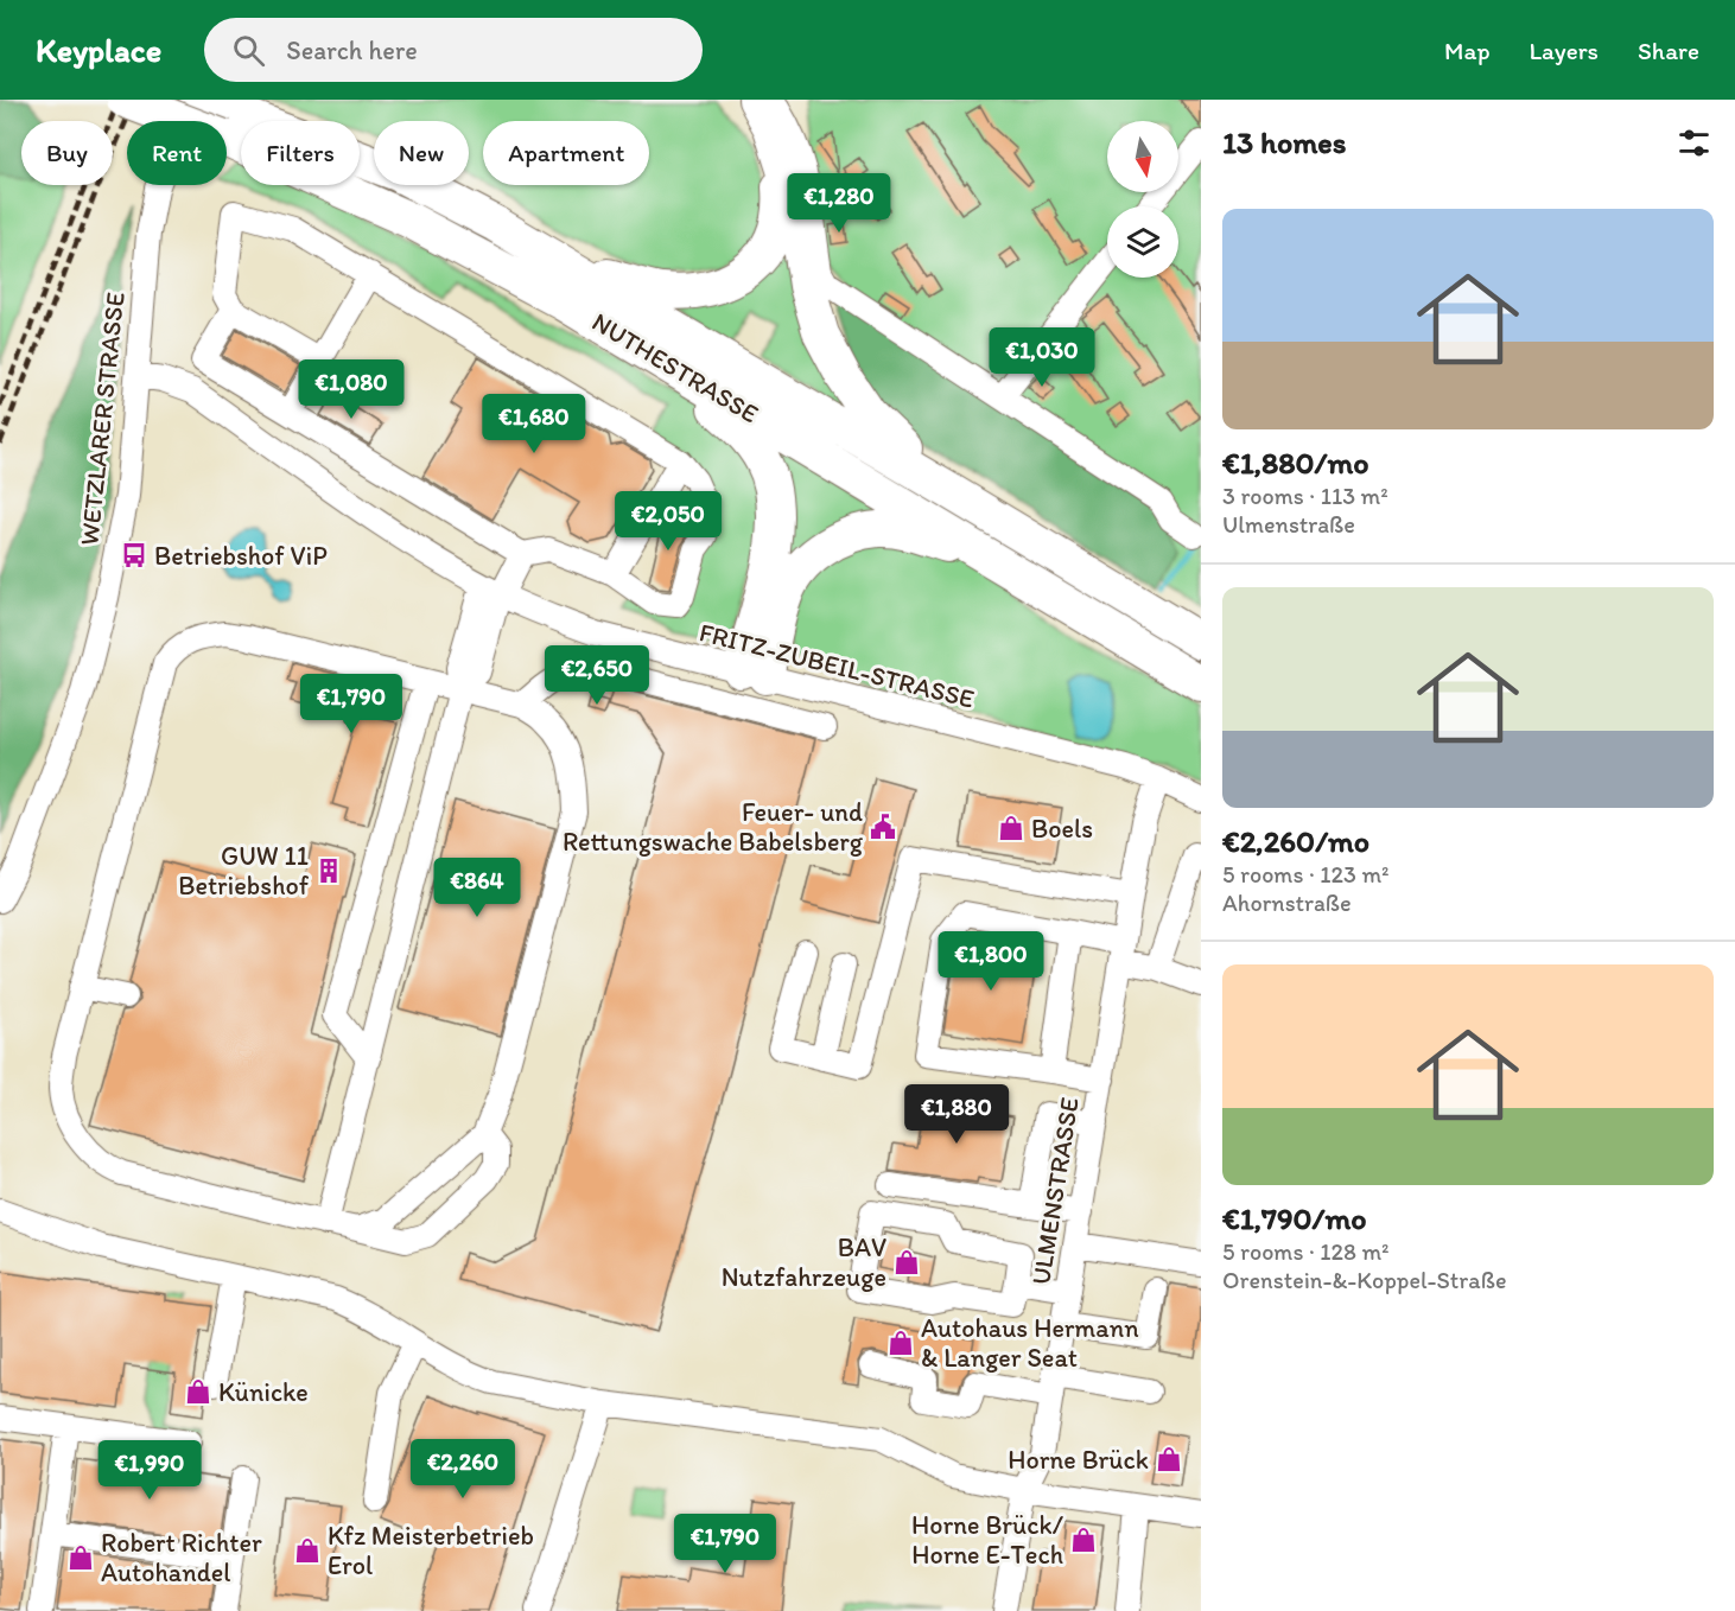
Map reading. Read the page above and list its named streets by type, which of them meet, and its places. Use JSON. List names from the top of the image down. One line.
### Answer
{"streets":{"highway":["NUTHESTRASSE"],"street":["WETZLARER STRASSE","FRITZ-ZUBEIL-STRASSE","ULMENSTRASSE"]},"crossings":[["WETZLARER STRASSE","FRITZ-ZUBEIL-STRASSE"],["FRITZ-ZUBEIL-STRASSE","ULMENSTRASSE"]],"places":{"bus stop":["Betriebshof ViP"],"public building":["Feuer- und Rettungswache Babelsberg"],"shop":["Boels","BAV Nutzfahrzeuge","Autohaus Hermann & Langer Seat","Künicke","Horne Brück","Horne Brück/ Horne E-Tech","Kfz Meisterbetrieb Erol","Robert Richter Autohandel"],"building":["GUW 11 Betriebshof"]},"north":"bottom","page":{"header":"Keyplace","search":"Search here","nav":["Map","Layers","Share"],"heading":"13 homes","chip":["Buy","Rent","Filters","New","Apartment"],"price":["€1,280","€1,030","€1,080","€1,680","€2,050","€2,650","€1,790","€864","€1,800","€1,880","€2,260","€1,990","€1,790"],"list":[{"name":"€1,880/mo","note":"3 rooms · 113 m² · Ulmenstraße"},{"name":"€2,260/mo","note":"5 rooms · 123 m² · Ahornstraße"},{"name":"€1,790/mo","note":"5 rooms · 128 m² · Orenstein-&-Koppel-Straße"}]}}
